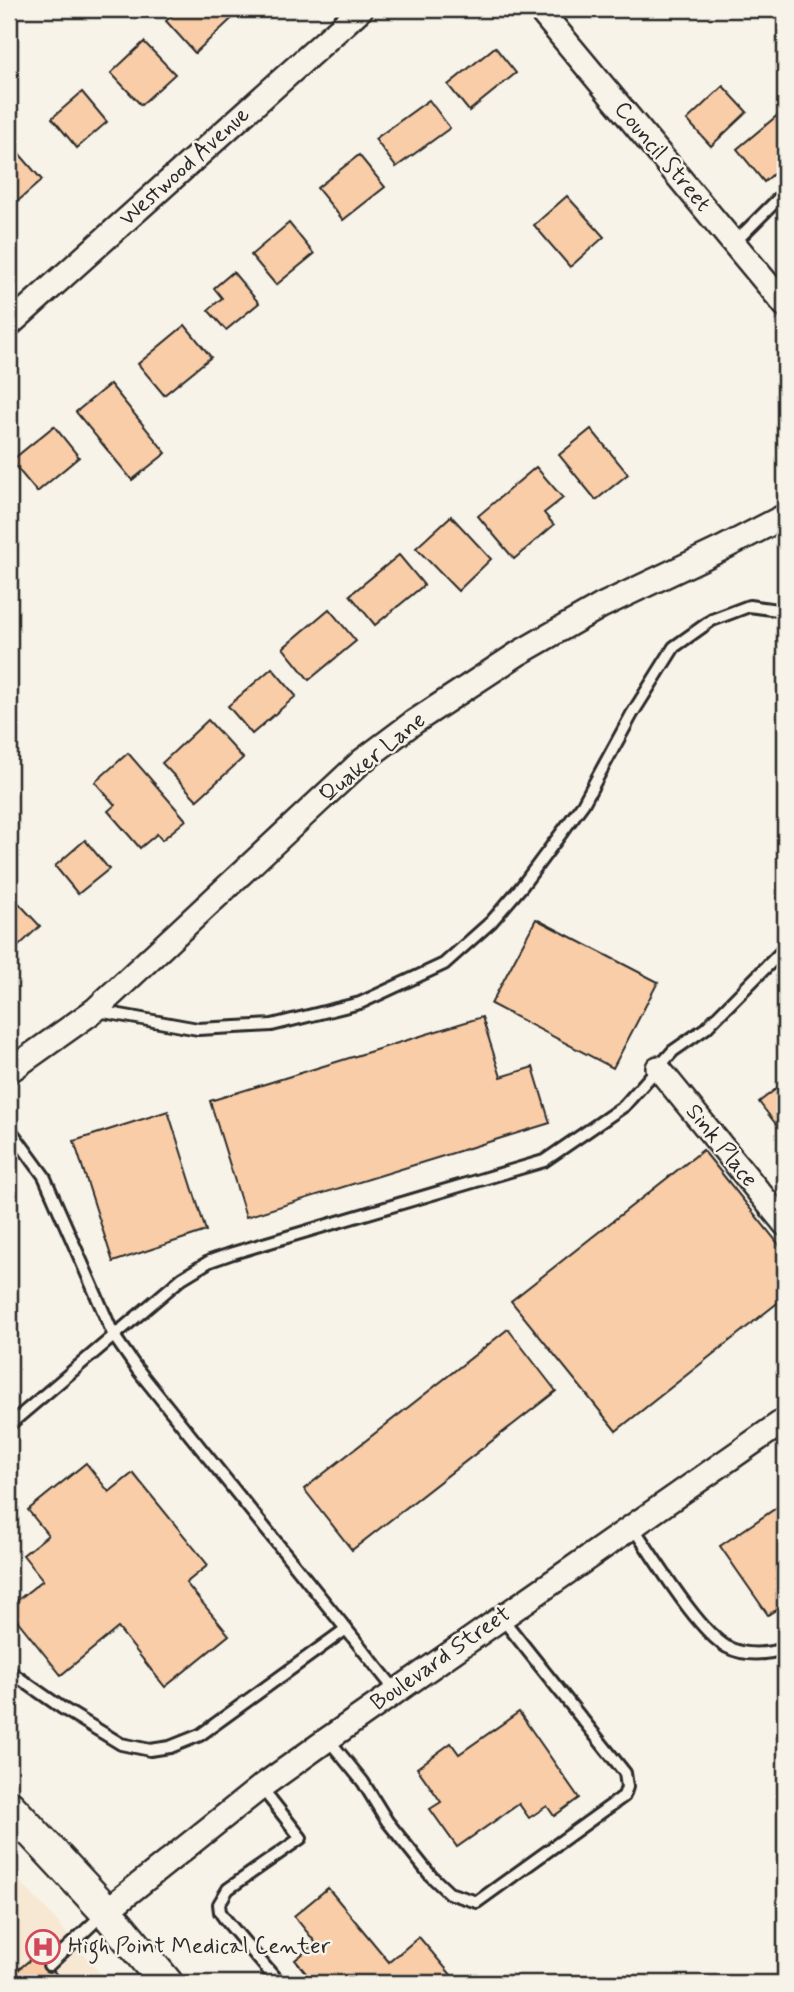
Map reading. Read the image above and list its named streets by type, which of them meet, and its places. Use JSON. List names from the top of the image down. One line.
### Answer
{"streets":{"street":["Council Street","Westwood Avenue","Quaker Lane","Sink Place","Boulevard Street"]},"places":{"hospital":["High Point Medical Center"]}}
